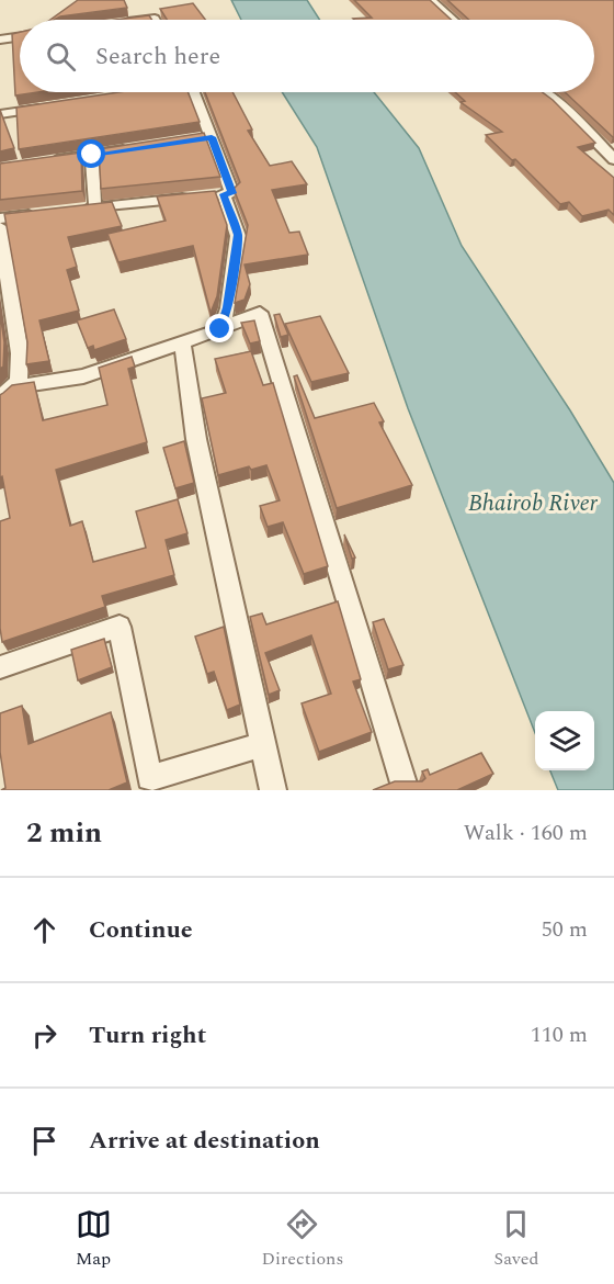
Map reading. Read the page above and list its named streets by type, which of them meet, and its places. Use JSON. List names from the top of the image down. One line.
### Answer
{"water":["Bhairob River"],"page":{"search":"Search here","heading":["2 min","Walk · 160 m"],"list":[["Continue","50 m"],["Turn right","110 m"],"Arrive at destination"],"nav":["Map","Directions","Saved"]}}
